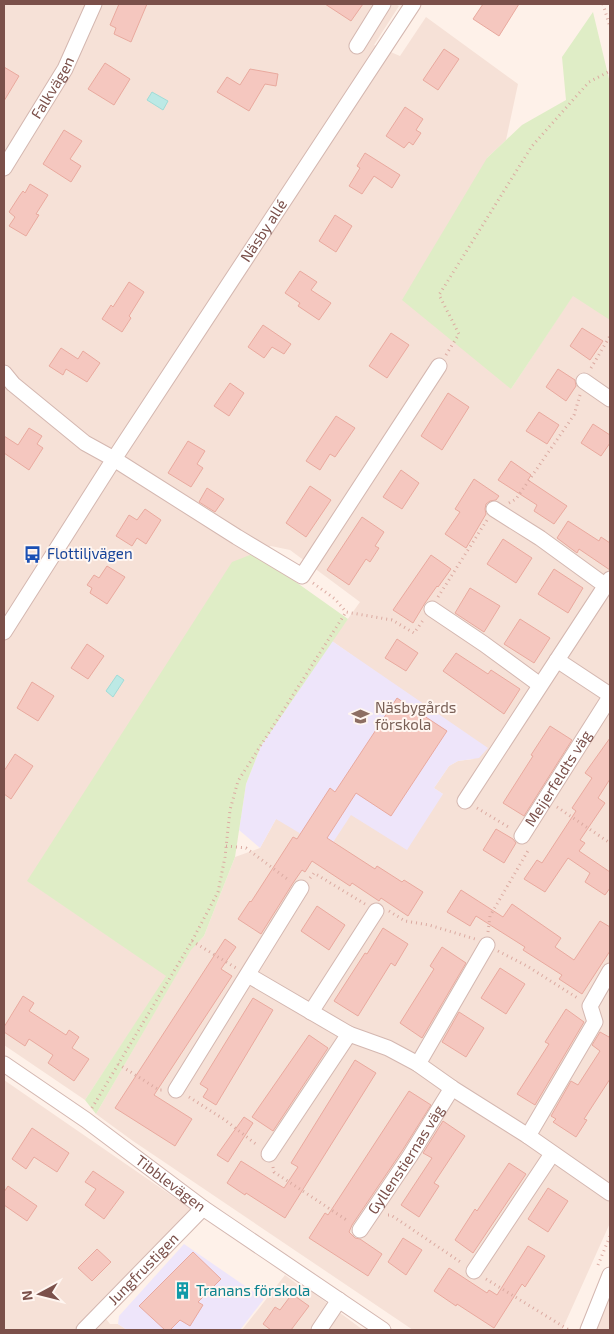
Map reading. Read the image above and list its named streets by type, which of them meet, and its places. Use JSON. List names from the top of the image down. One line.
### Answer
{"streets":{"street":["Falkvägen","Näsby allé","Meijerfeldts väg","Gyllenstiernas väg","Tibblevägen","Jungfrustigen"]},"crossings":[["Tibblevägen","Jungfrustigen"]],"places":{"bus stop":["Flottiljvägen"],"school or university":["Näsbygårds förskola"],"building":["Tranans förskola"]},"north":"left"}
